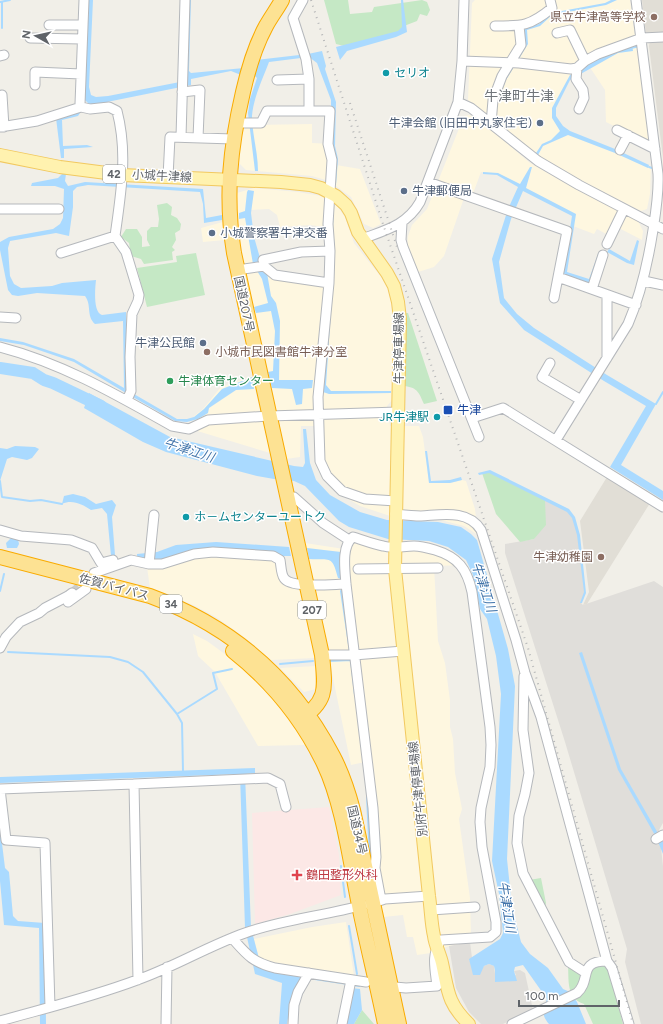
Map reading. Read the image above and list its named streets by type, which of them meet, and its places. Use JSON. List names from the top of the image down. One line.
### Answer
{"streets":{"highway":["国道207号","佐賀バイパス","34","207","国道34号"],"main road":["42","小城牛津線","牛津停車場線","別府牛津停車場線"]},"crossings":[["小城牛津線","国道207号"],["小城牛津線","牛津停車場線"],["国道207号","牛津停車場線"],["国道207号","佐賀バイパス"],["国道207号","国道34号"],["佐賀バイパス","国道34号"]],"districts":["牛津町牛津"],"water":["牛津江川"],"places":{"other":["県立牛津高等学校","セリオ","牛津会館 (旧田中丸家住宅)","牛津郵便局","小城警察署牛津交番","牛津公民館","小城市民図書館牛津分室","牛津体育センター","JR牛津駅","ホ－ムセンターユートク","牛津幼稚園"],"transit":["牛津"],"health":["鶴田整形外科"]},"scale_bar":"100 m","north":"left"}
